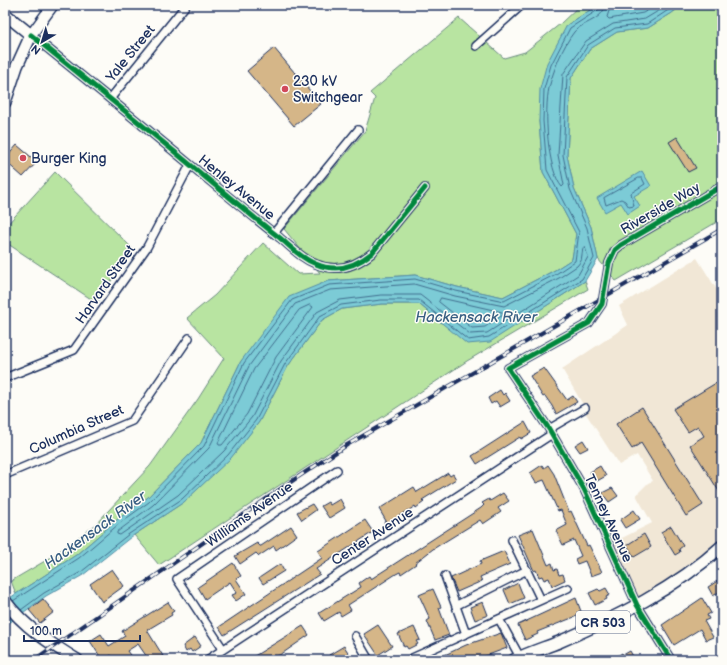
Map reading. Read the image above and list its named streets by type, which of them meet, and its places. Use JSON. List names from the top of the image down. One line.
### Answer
{"streets":{"main road":["Henley Avenue","CR 503"],"street":["Yale Street","Riverside Way","Harvard Street","Columbia Street","Williams Avenue","Tenney Avenue","Center Avenue"]},"crossings":[["Yale Street","Henley Avenue"],["Henley Avenue","Harvard Street"],["Riverside Way","Tenney Avenue"],["Williams Avenue","Center Avenue"],["Tenney Avenue","Center Avenue"],["Tenney Avenue","CR 503"]],"water":["Hackensack River"],"places":["230 kV Switchgear","Burger King"],"scale_bar":"100 m","north":"bottom left"}
